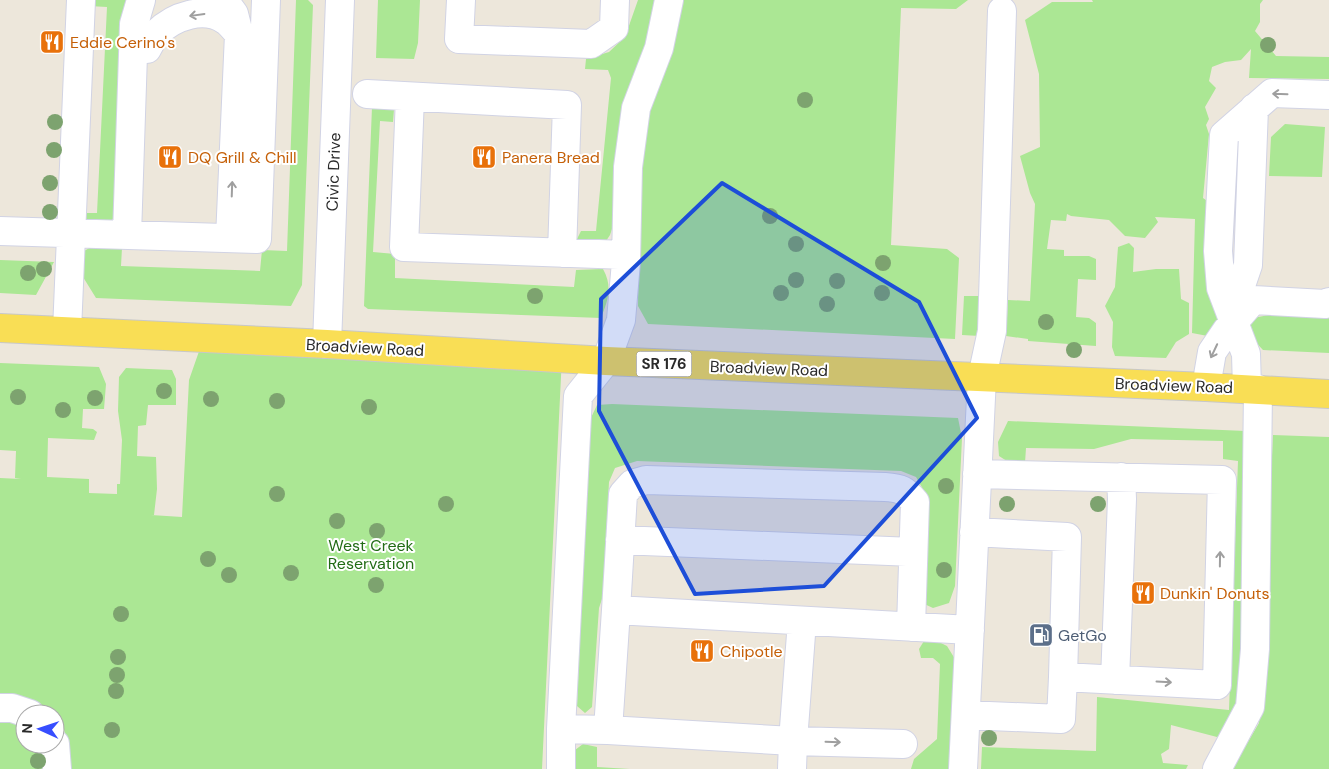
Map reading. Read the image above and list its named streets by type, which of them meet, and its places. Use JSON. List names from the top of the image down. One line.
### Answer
{"streets":{"main road":["Broadview Road","SR 176"],"street":["Civic Drive"]},"crossings":[["Civic Drive","Broadview Road"]],"parks":["West Creek Reservation"],"places":{"restaurant":["Eddie Cerino's","DQ Grill & Chill","Panera Bread","Dunkin' Donuts","Chipotle"],"fuel station":["GetGo"]},"north":"left"}
